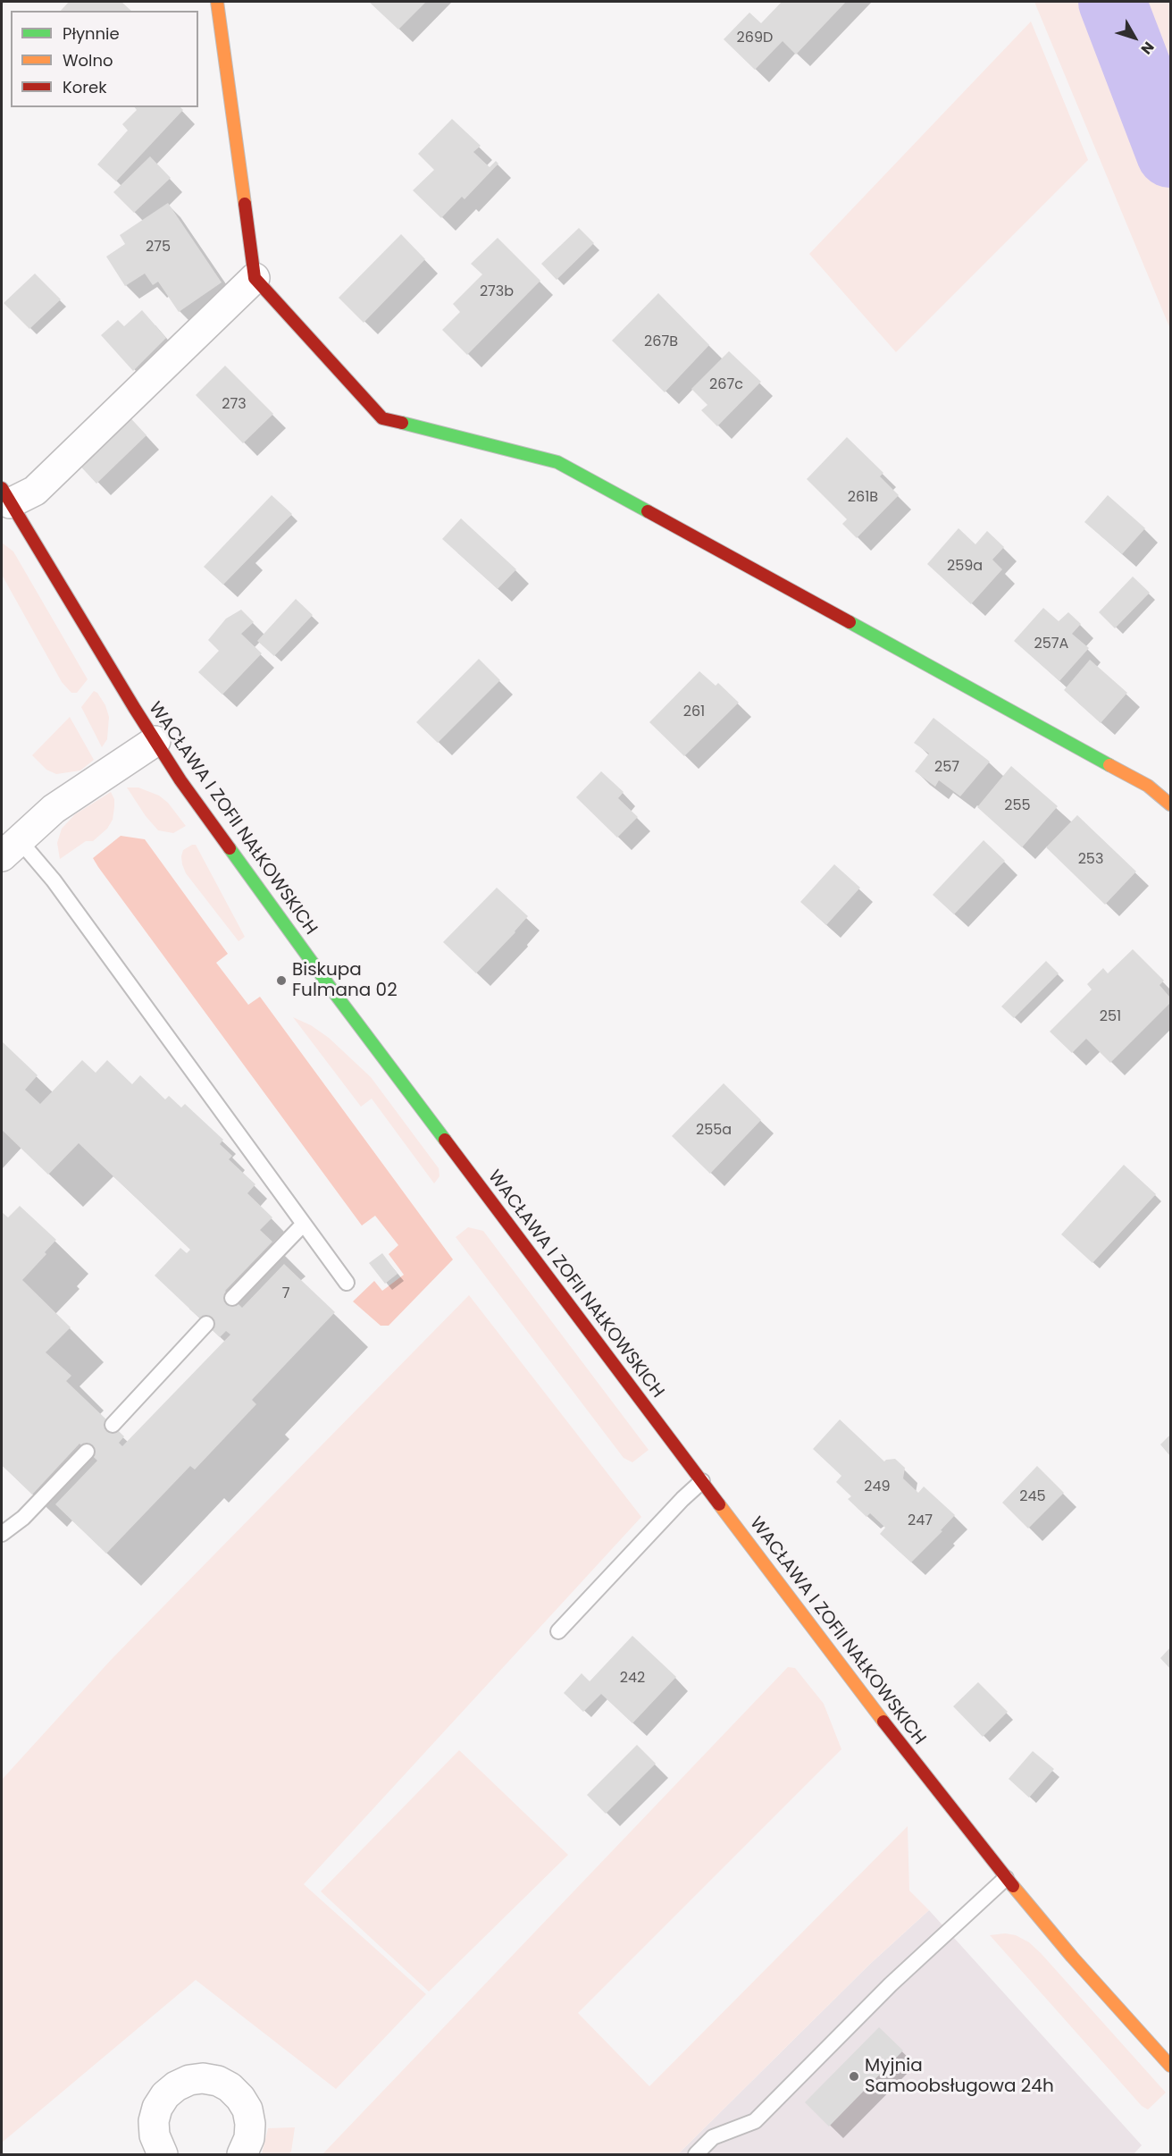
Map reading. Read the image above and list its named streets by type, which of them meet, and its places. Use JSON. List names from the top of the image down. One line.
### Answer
{"streets":{"street":["WACŁAWA I ZOFII NAŁKOWSKICH"]},"places":["Biskupa Fulmana 02","Myjnia Samoobsługowa 24h"],"house_numbers":["269D","275","273b","267B","267c","273","261B","259a","257A","261","257","255","253","251","255a","7","249","245","247","242"],"legend":["Płynnie","Wolno","Korek"],"north":"bottom right"}
